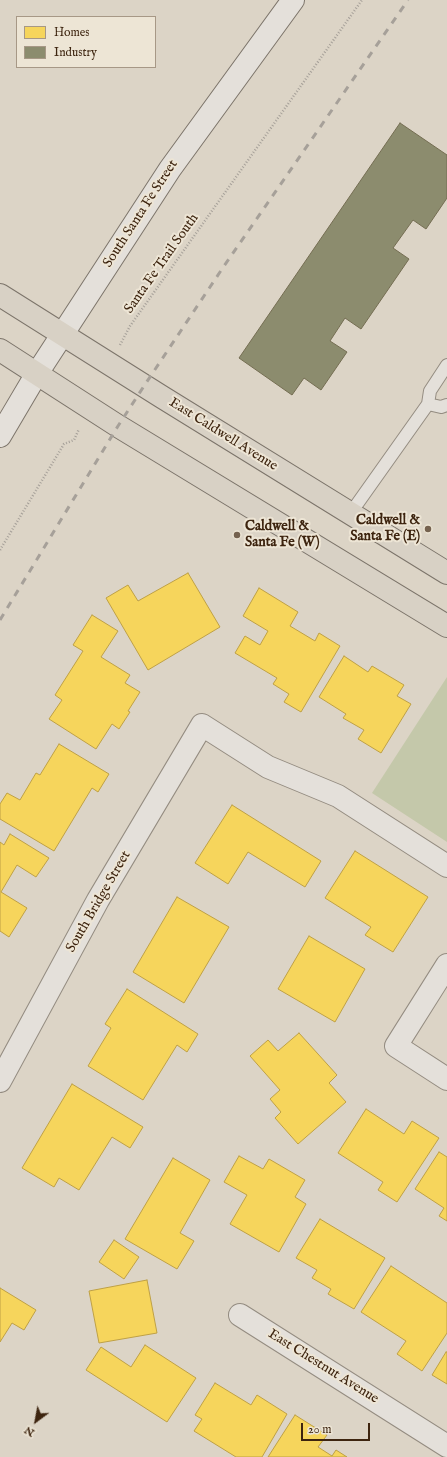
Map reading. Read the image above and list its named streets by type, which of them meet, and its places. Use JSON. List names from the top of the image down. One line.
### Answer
{"streets":{"main road":["East Caldwell Avenue"],"street":["South Santa Fe Street","South Bridge Street","East Chestnut Avenue"],"path":["Santa Fe Trail South"]},"crossings":[["South Santa Fe Street","East Caldwell Avenue"],["Santa Fe Trail South","East Caldwell Avenue"]],"places":["Caldwell & Santa Fe (E)","Caldwell & Santa Fe (W)"],"legend":["Homes","Industry"],"scale_bar":"20 m","north":"bottom left"}
